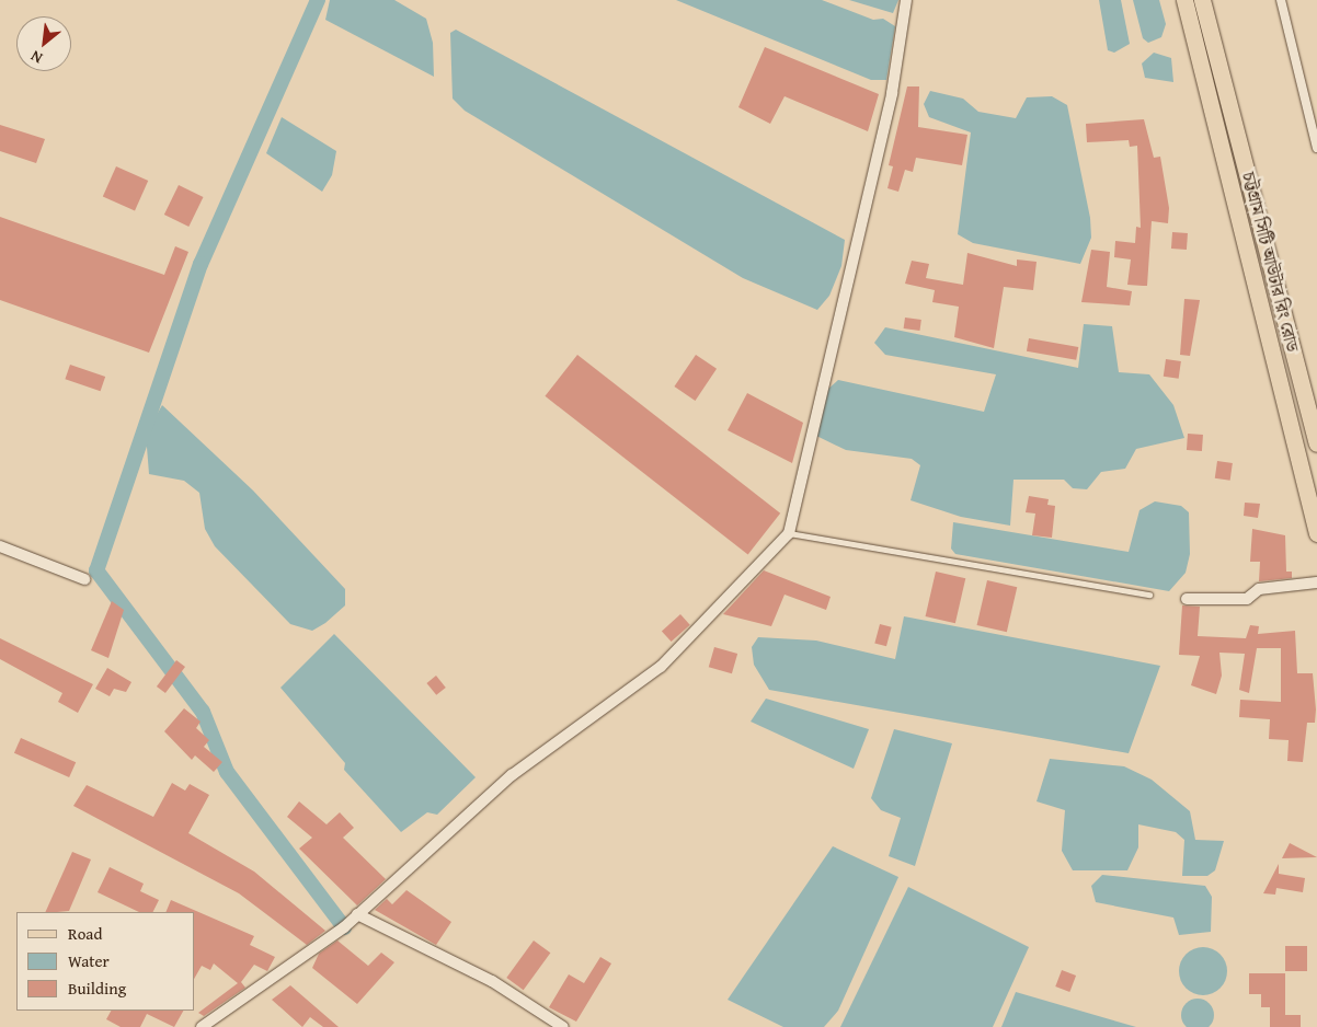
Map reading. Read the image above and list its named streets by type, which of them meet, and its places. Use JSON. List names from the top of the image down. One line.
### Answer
{"streets":{"main road":["চট্টগ্রাম সিটি আউটার রিং রোড"]},"legend":["Road","Water","Building"],"north":"bottom left"}
